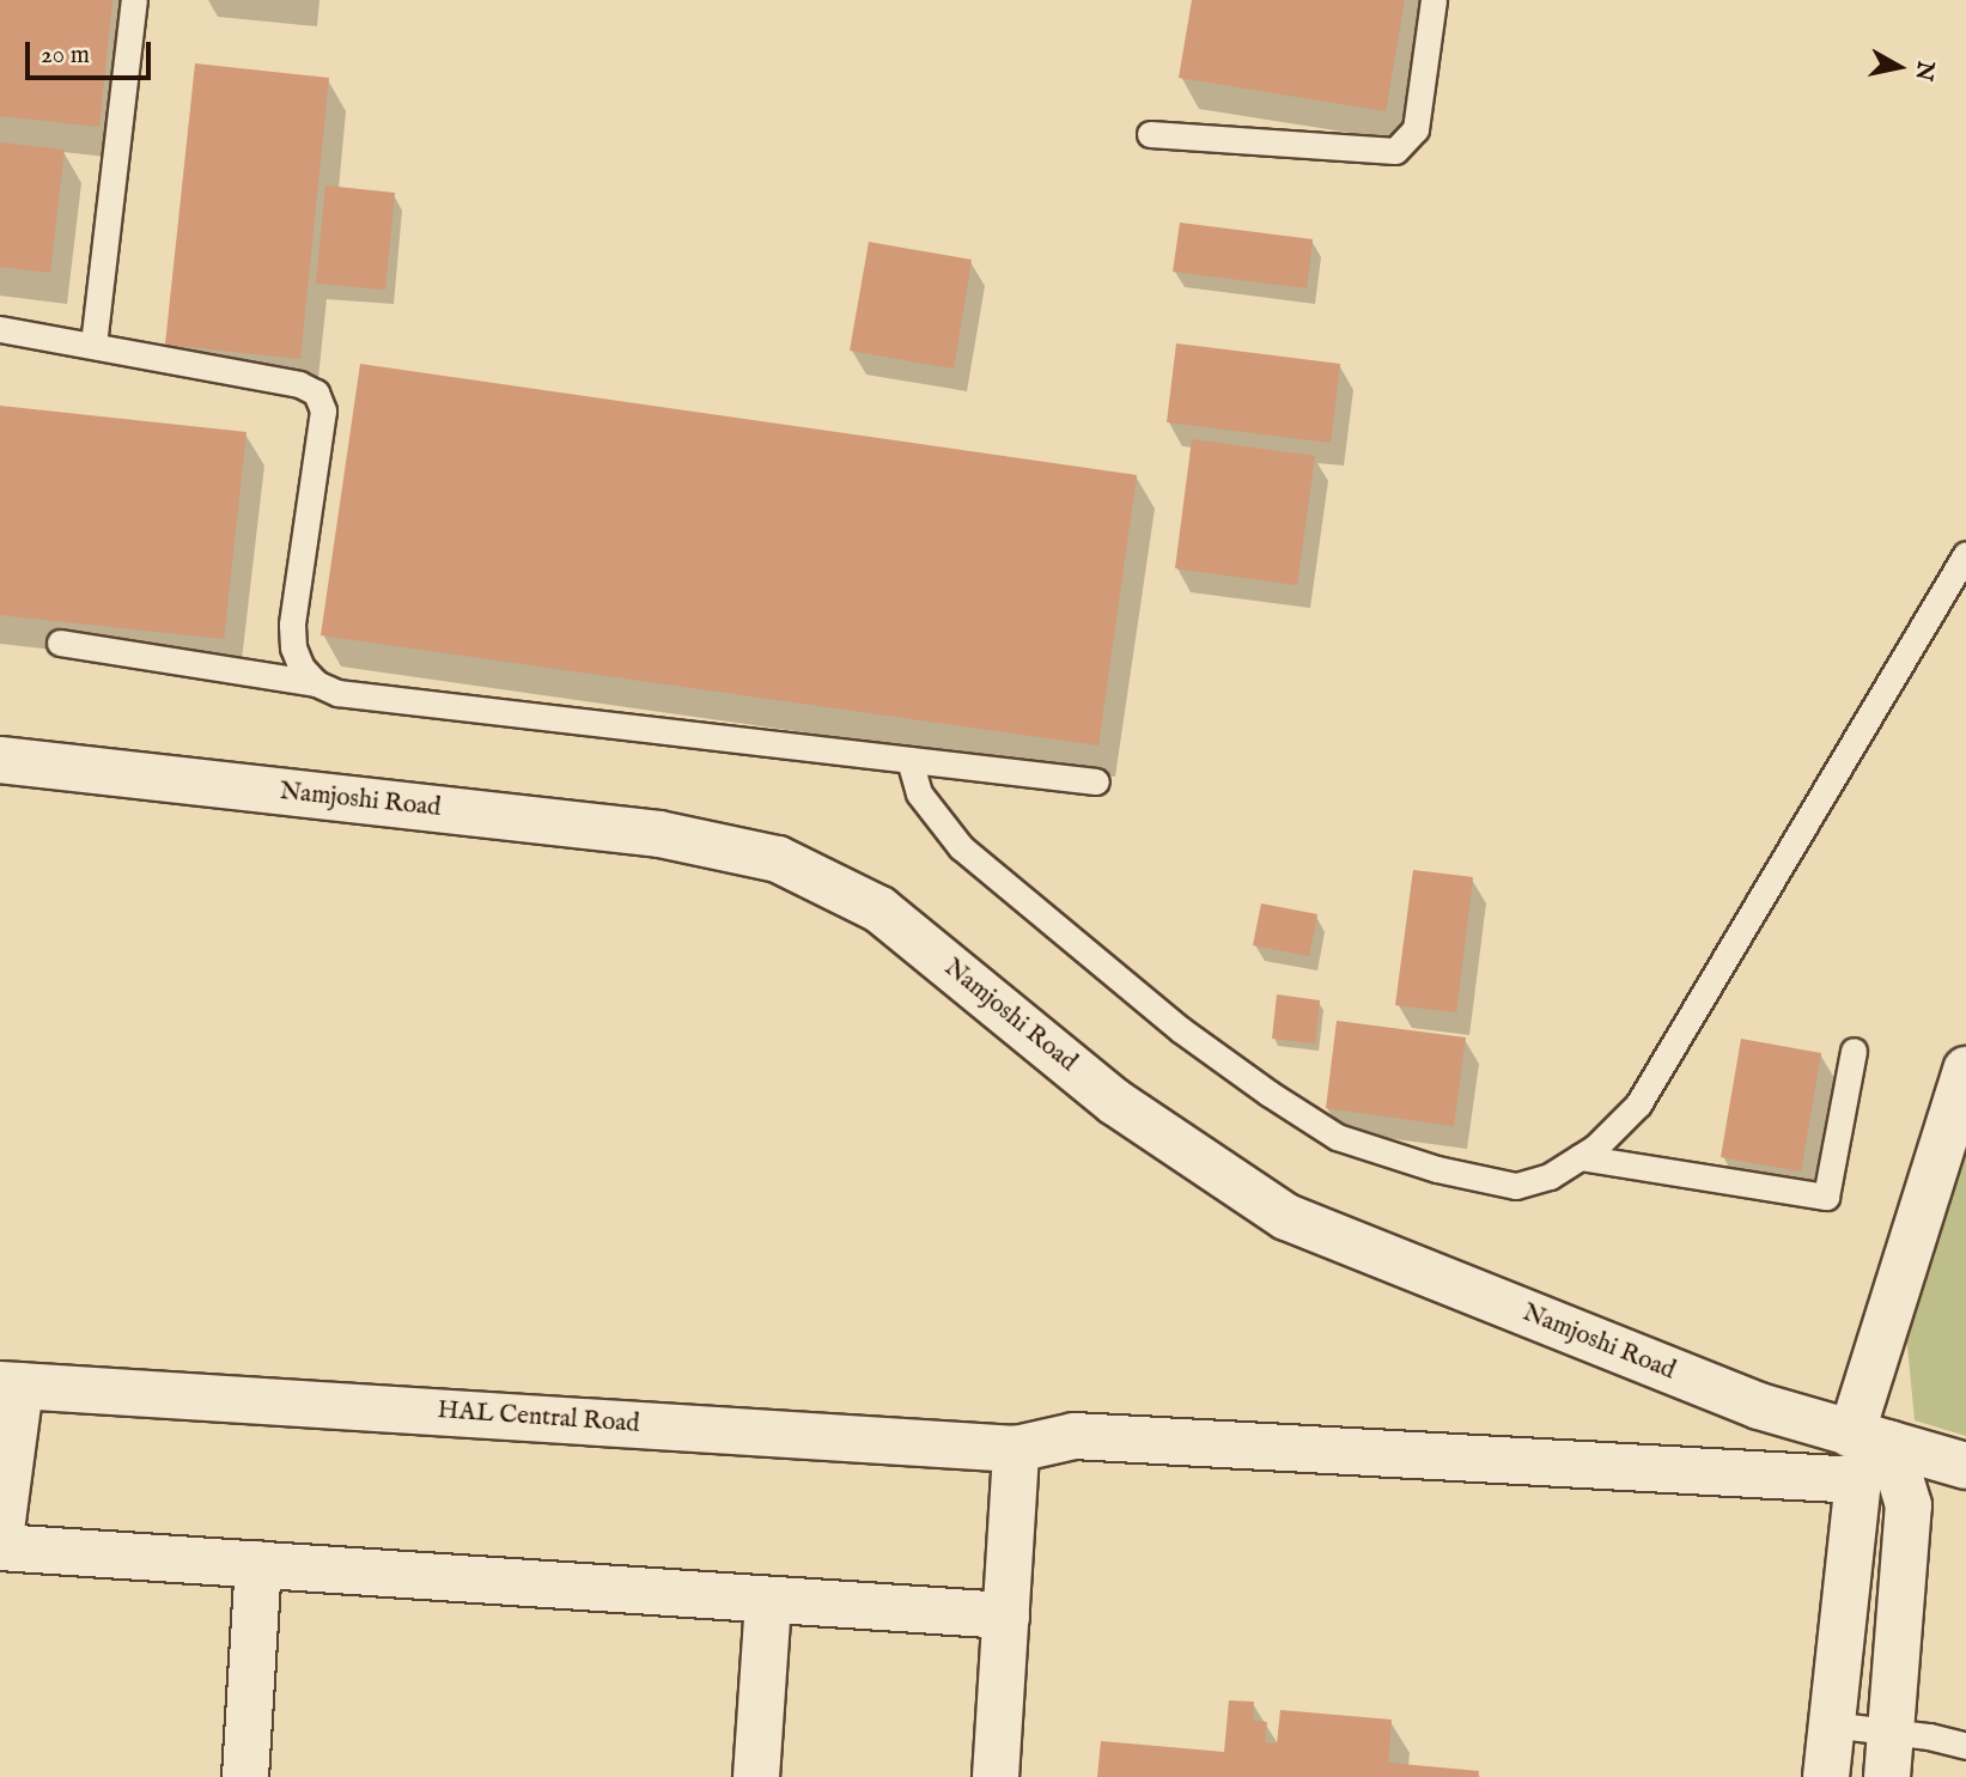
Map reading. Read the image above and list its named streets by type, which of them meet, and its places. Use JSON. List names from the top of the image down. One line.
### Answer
{"streets":{"street":["Namjoshi Road","HAL Central Road"]},"scale_bar":"20 m","north":"right"}
